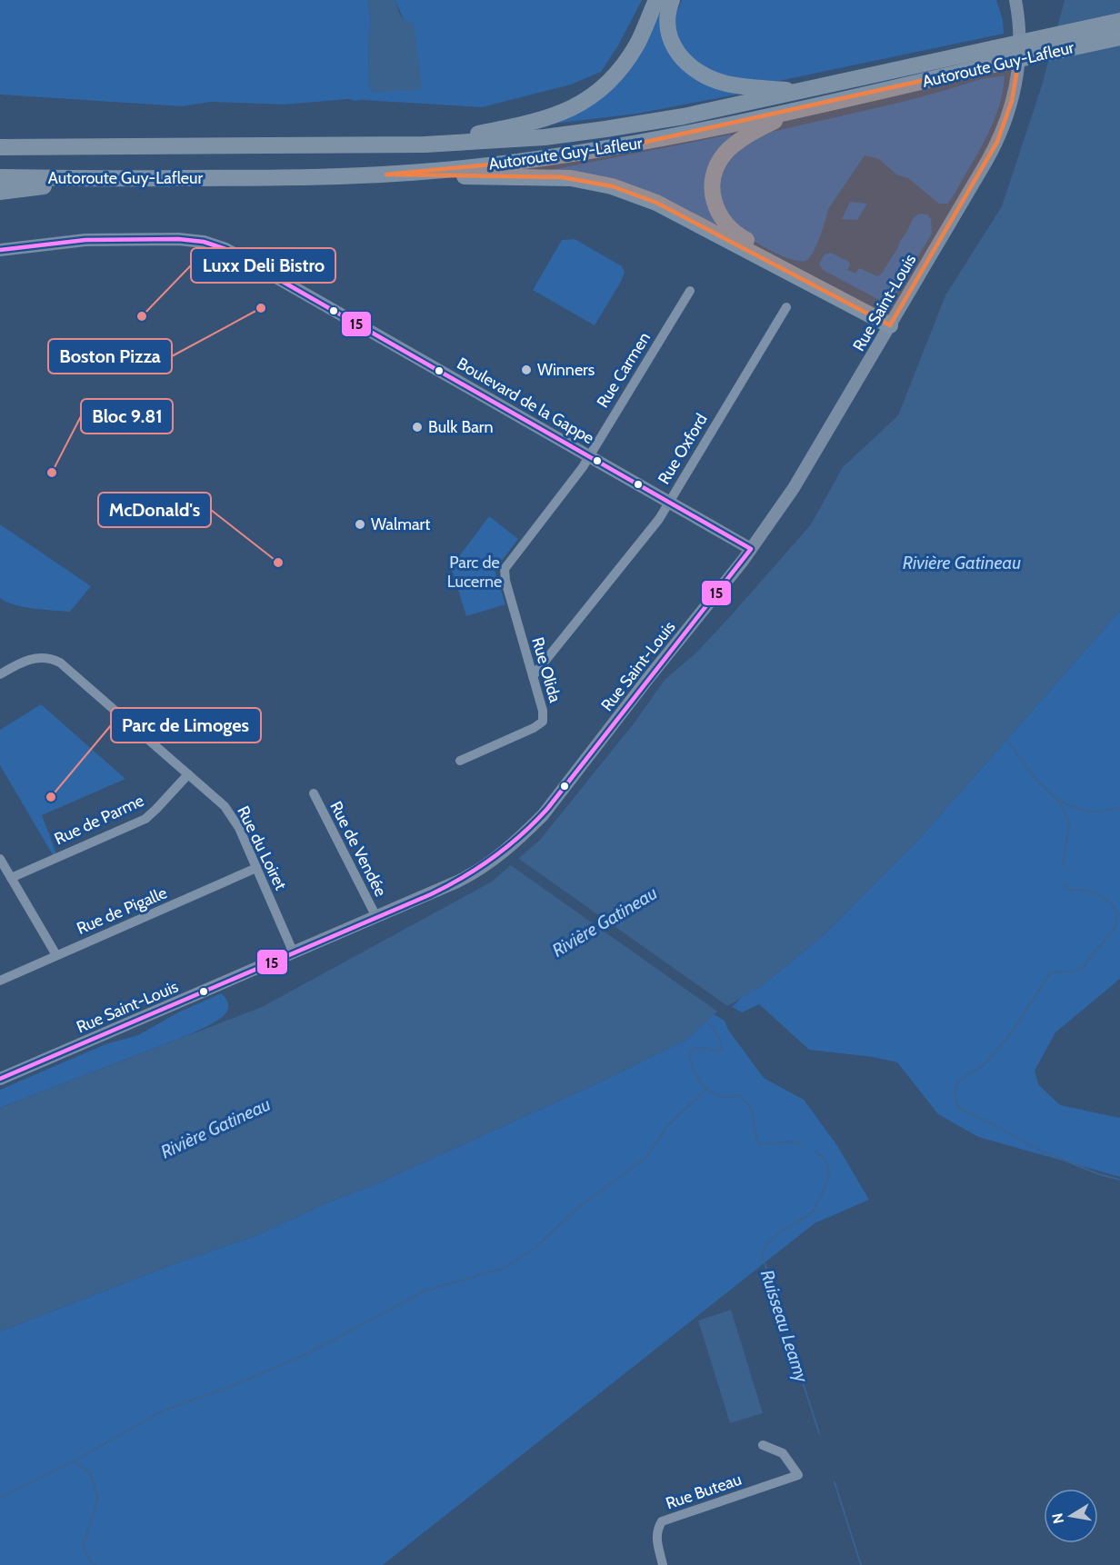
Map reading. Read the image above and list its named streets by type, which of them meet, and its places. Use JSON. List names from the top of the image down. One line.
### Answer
{"streets":{"highway":["Autoroute Guy-Lafleur"],"main road":["Rue Saint-Louis","Boulevard de la Gappe"],"street":["Rue Carmen","Rue Oxford","Rue Olida","Rue de Parme","Rue du Loiret","Rue de Vendée","Rue de Pigalle","Rue Buteau"]},"crossings":[["Rue Saint-Louis","Boulevard de la Gappe"],["Rue Saint-Louis","Rue du Loiret"],["Rue Saint-Louis","Rue de Vendée"],["Rue Carmen","Boulevard de la Gappe"],["Rue Carmen","Rue Olida"],["Boulevard de la Gappe","Rue Oxford"],["Rue Oxford","Rue Olida"],["Rue de Parme","Rue du Loiret"],["Rue du Loiret","Rue de Pigalle"]],"water":["Rivière Gatineau","Ruisseau Leamy"],"parks":["Parc de Lucerne"],"places":["Boston Pizza","Luxx Deli Bistro","Winners","Bulk Barn","Bloc 9.81","Walmart","McDonald's","Parc de Limoges"],"lines":["transit line 15"],"north":"left"}
